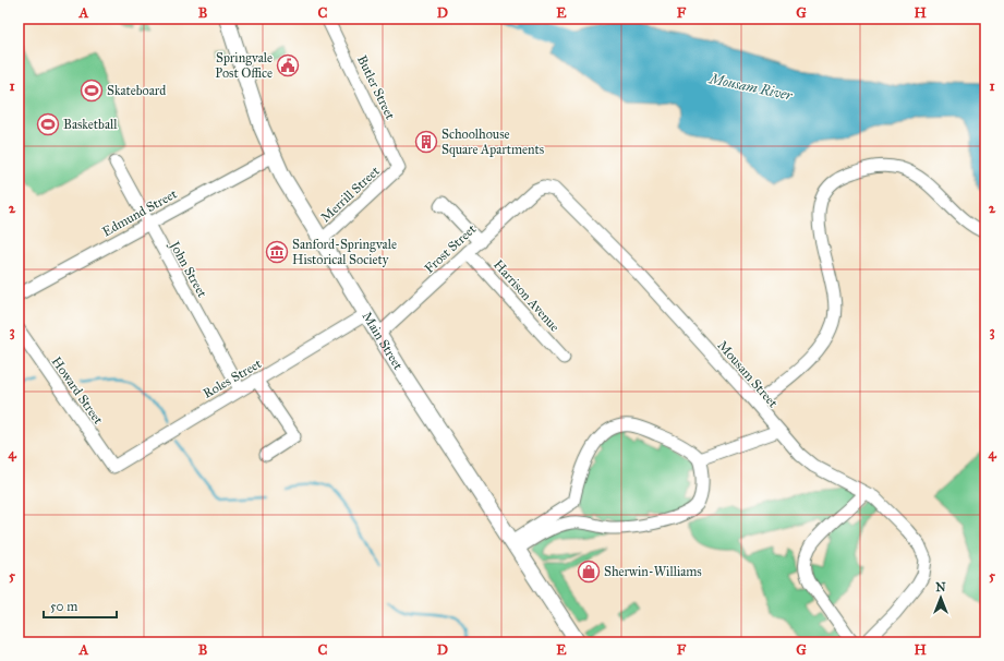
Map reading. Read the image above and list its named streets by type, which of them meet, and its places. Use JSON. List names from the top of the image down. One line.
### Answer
{"streets":{"main road":["Main Street"],"street":["Butler Street","Merrill Street","Edmund Street","Frost Street","John Street","Harrison Avenue","Mousam Street","Roles Street","Howard Street"]},"crossings":[["Butler Street","Merrill Street"],["Merrill Street","Main Street"],["Edmund Street","John Street"],["Edmund Street","Main Street"],["Frost Street","Harrison Avenue"],["Frost Street","Main Street"],["Frost Street","Mousam Street"],["John Street","Roles Street"],["Main Street","Roles Street"],["Roles Street","Howard Street"]],"water":["Mousam River"],"places":{"public building":["Springvale Post Office"],"sports":["Skateboard","Basketball"],"building":["Schoolhouse Square Apartments"],"museum":["Sanford-Springvale Historical Society"],"shop":["Sherwin-Williams"]},"scale_bar":"50 m","north":"top","grid":{"columns":["A","B","C","D","E","F","G","H"],"rows":["1","2","3","4","5"]}}
